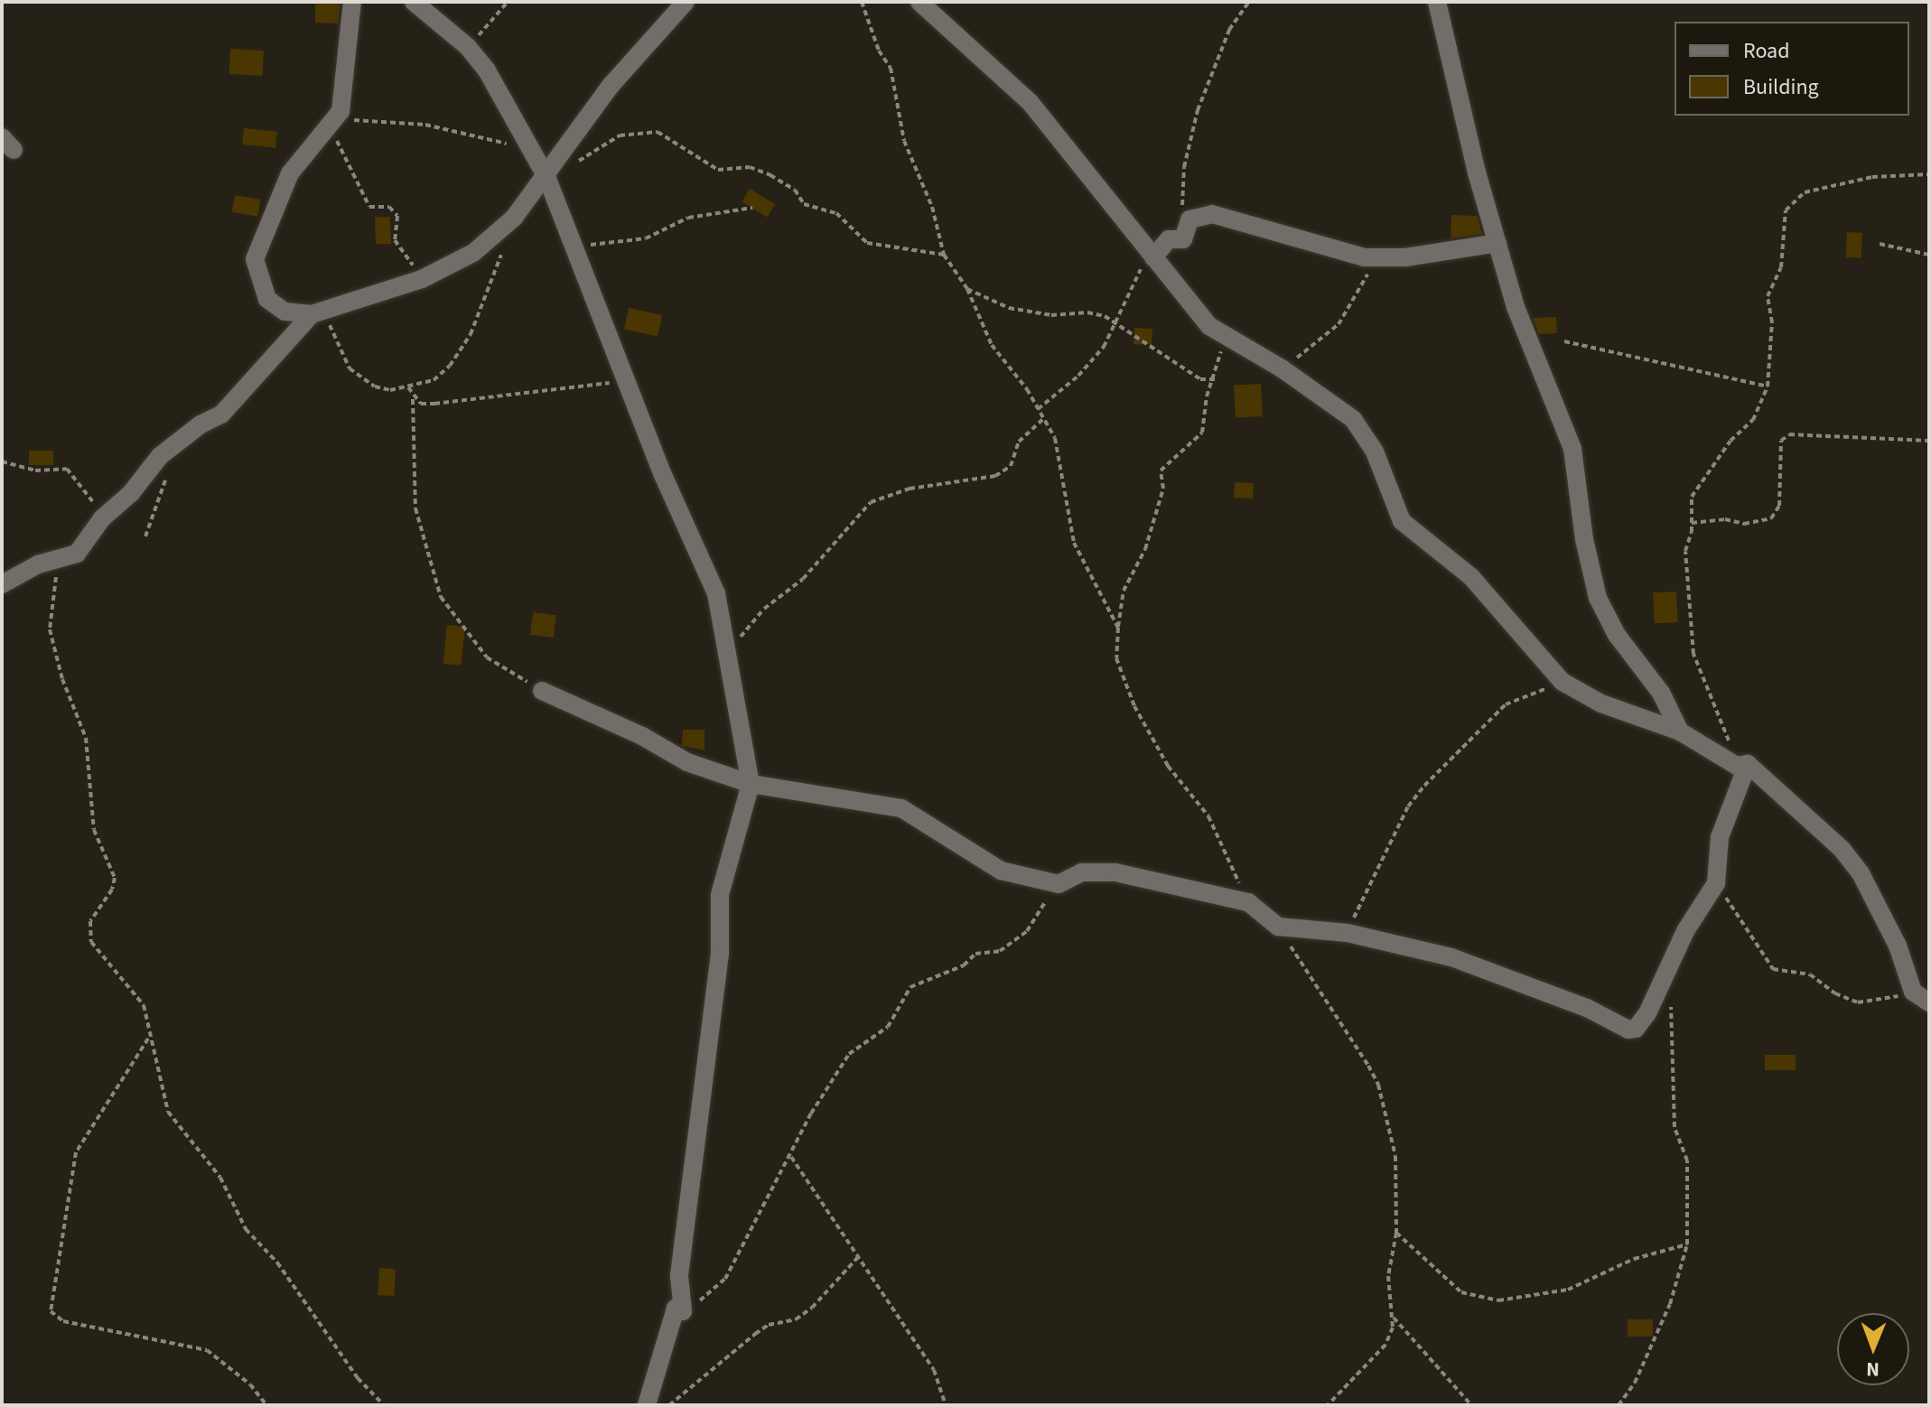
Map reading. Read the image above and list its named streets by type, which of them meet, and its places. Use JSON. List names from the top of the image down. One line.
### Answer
{"legend":["Road","Building"],"north":"bottom"}
